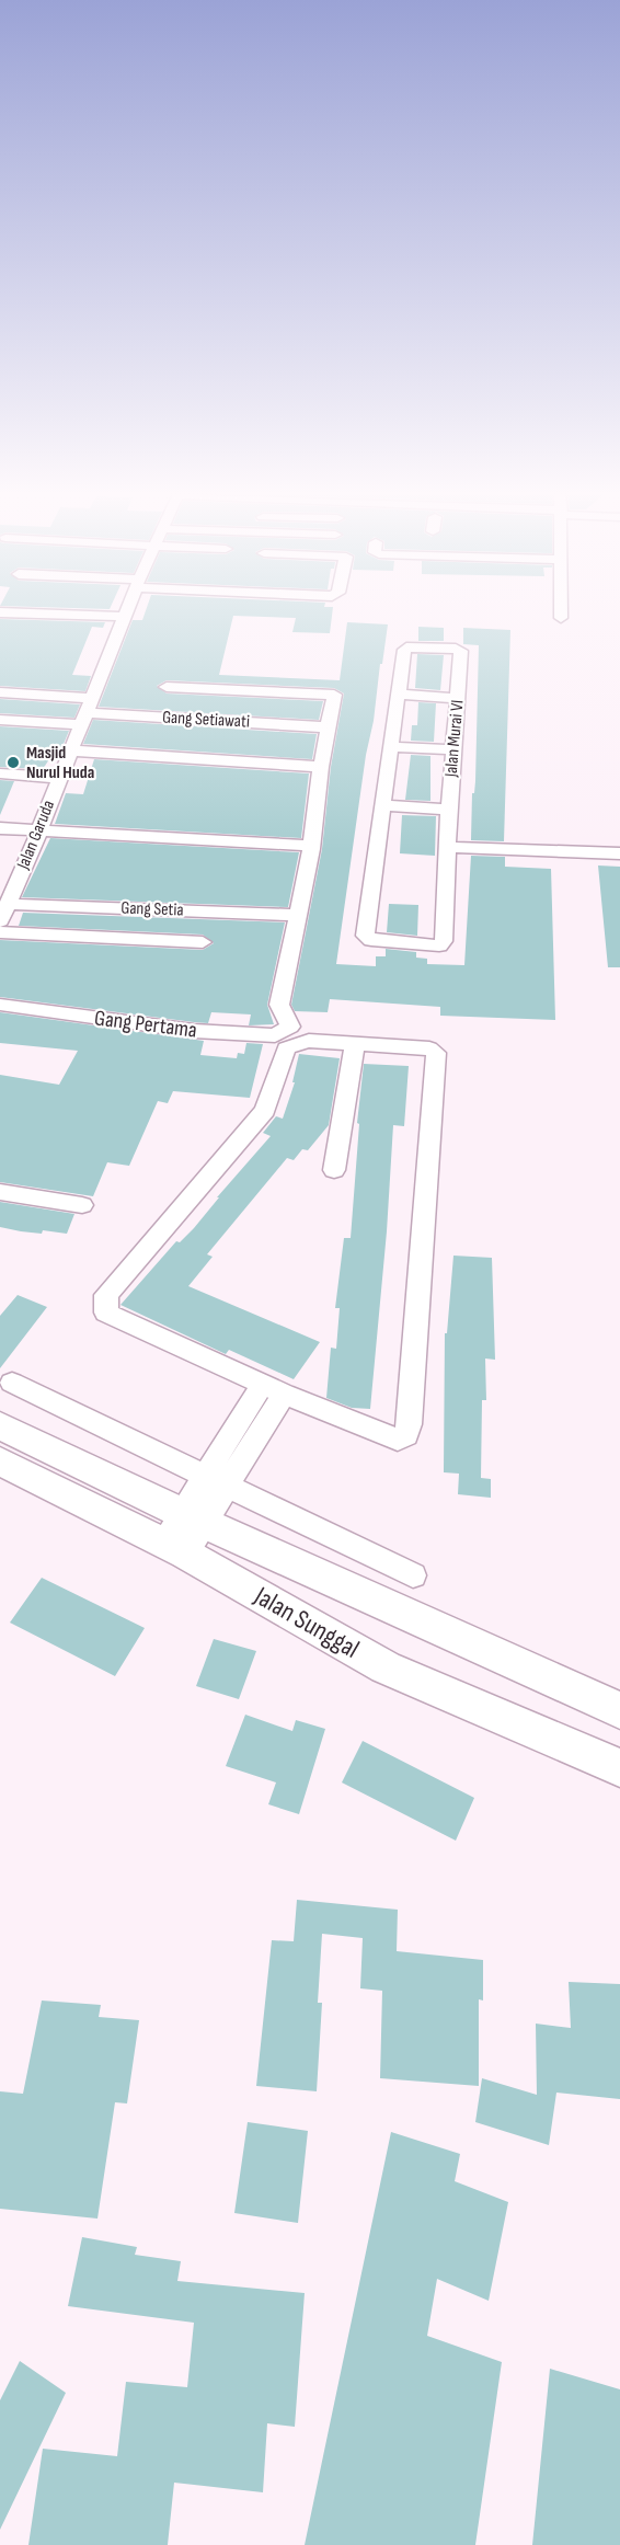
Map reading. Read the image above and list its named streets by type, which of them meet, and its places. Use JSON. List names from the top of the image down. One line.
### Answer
{"streets":{"main road":["Jalan Sunggal"],"street":["Gang Setiawati","Jalan Murai VI","Jalan Garuda","Gang Setia","Gang Pertama"]},"crossings":[["Gang Setiawati","Jalan Garuda"],["Jalan Garuda","Gang Setia"],["Gang Setia","Gang Pertama"]],"places":["Masjid Nurul Huda"]}
